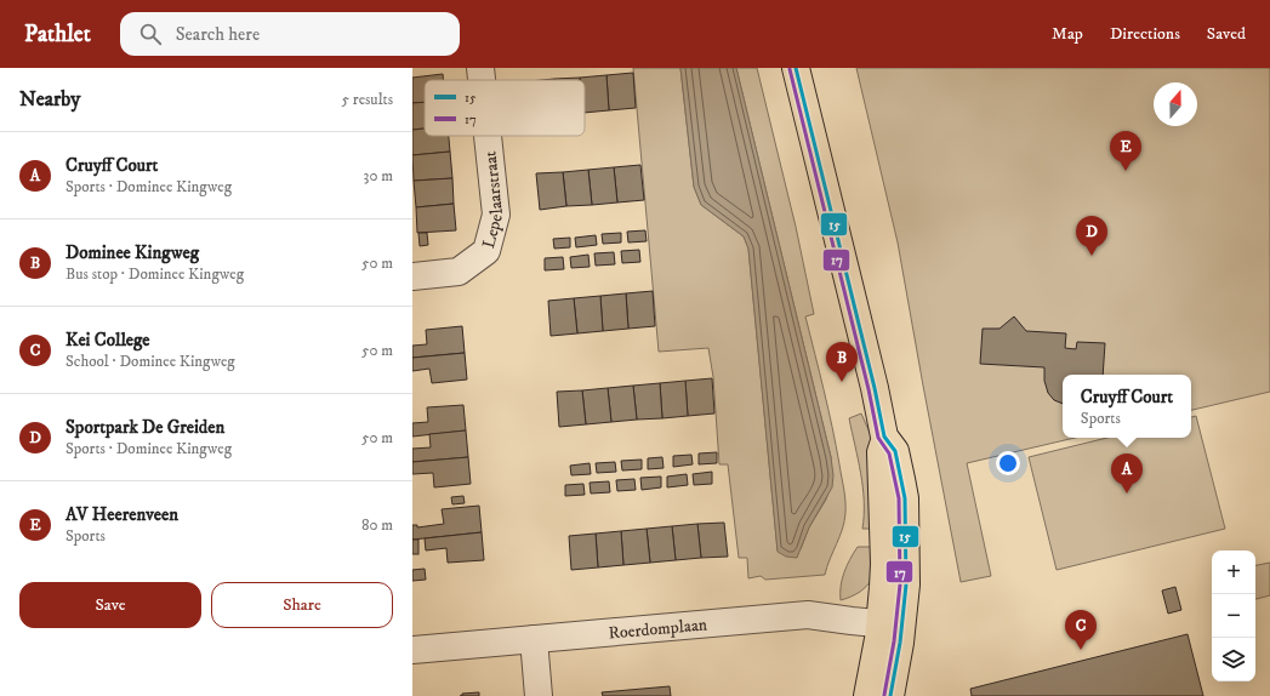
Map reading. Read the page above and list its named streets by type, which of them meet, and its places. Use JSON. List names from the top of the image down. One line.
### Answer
{"streets":{"street":["Lepelaarstraat","Roerdomplaan"]},"lines":["transit line 15","transit line 17"],"legend":["15","17"],"north":"top","page":{"header":"Pathlet","search":"Search here","nav":["Map","Directions","Saved"],"heading":["Nearby","5 results"],"list":[{"mark":"A","name":"Cruyff Court","note":"Sports · Dominee Kingweg","value":"30 m"},{"mark":"B","name":"Dominee Kingweg","note":"Bus stop · Dominee Kingweg","value":"50 m"},{"mark":"C","name":"Kei College","note":"School · Dominee Kingweg","value":"50 m"},{"mark":"D","name":"Sportpark De Greiden","note":"Sports · Dominee Kingweg","value":"50 m"},{"mark":"E","name":"AV Heerenveen","note":"Sports","value":"80 m"}],"pins":["E","D","B","A","C"],"popup":["Cruyff Court","Sports"],"map_buttons":["+","−"],"buttons":["Save","Share"]}}
